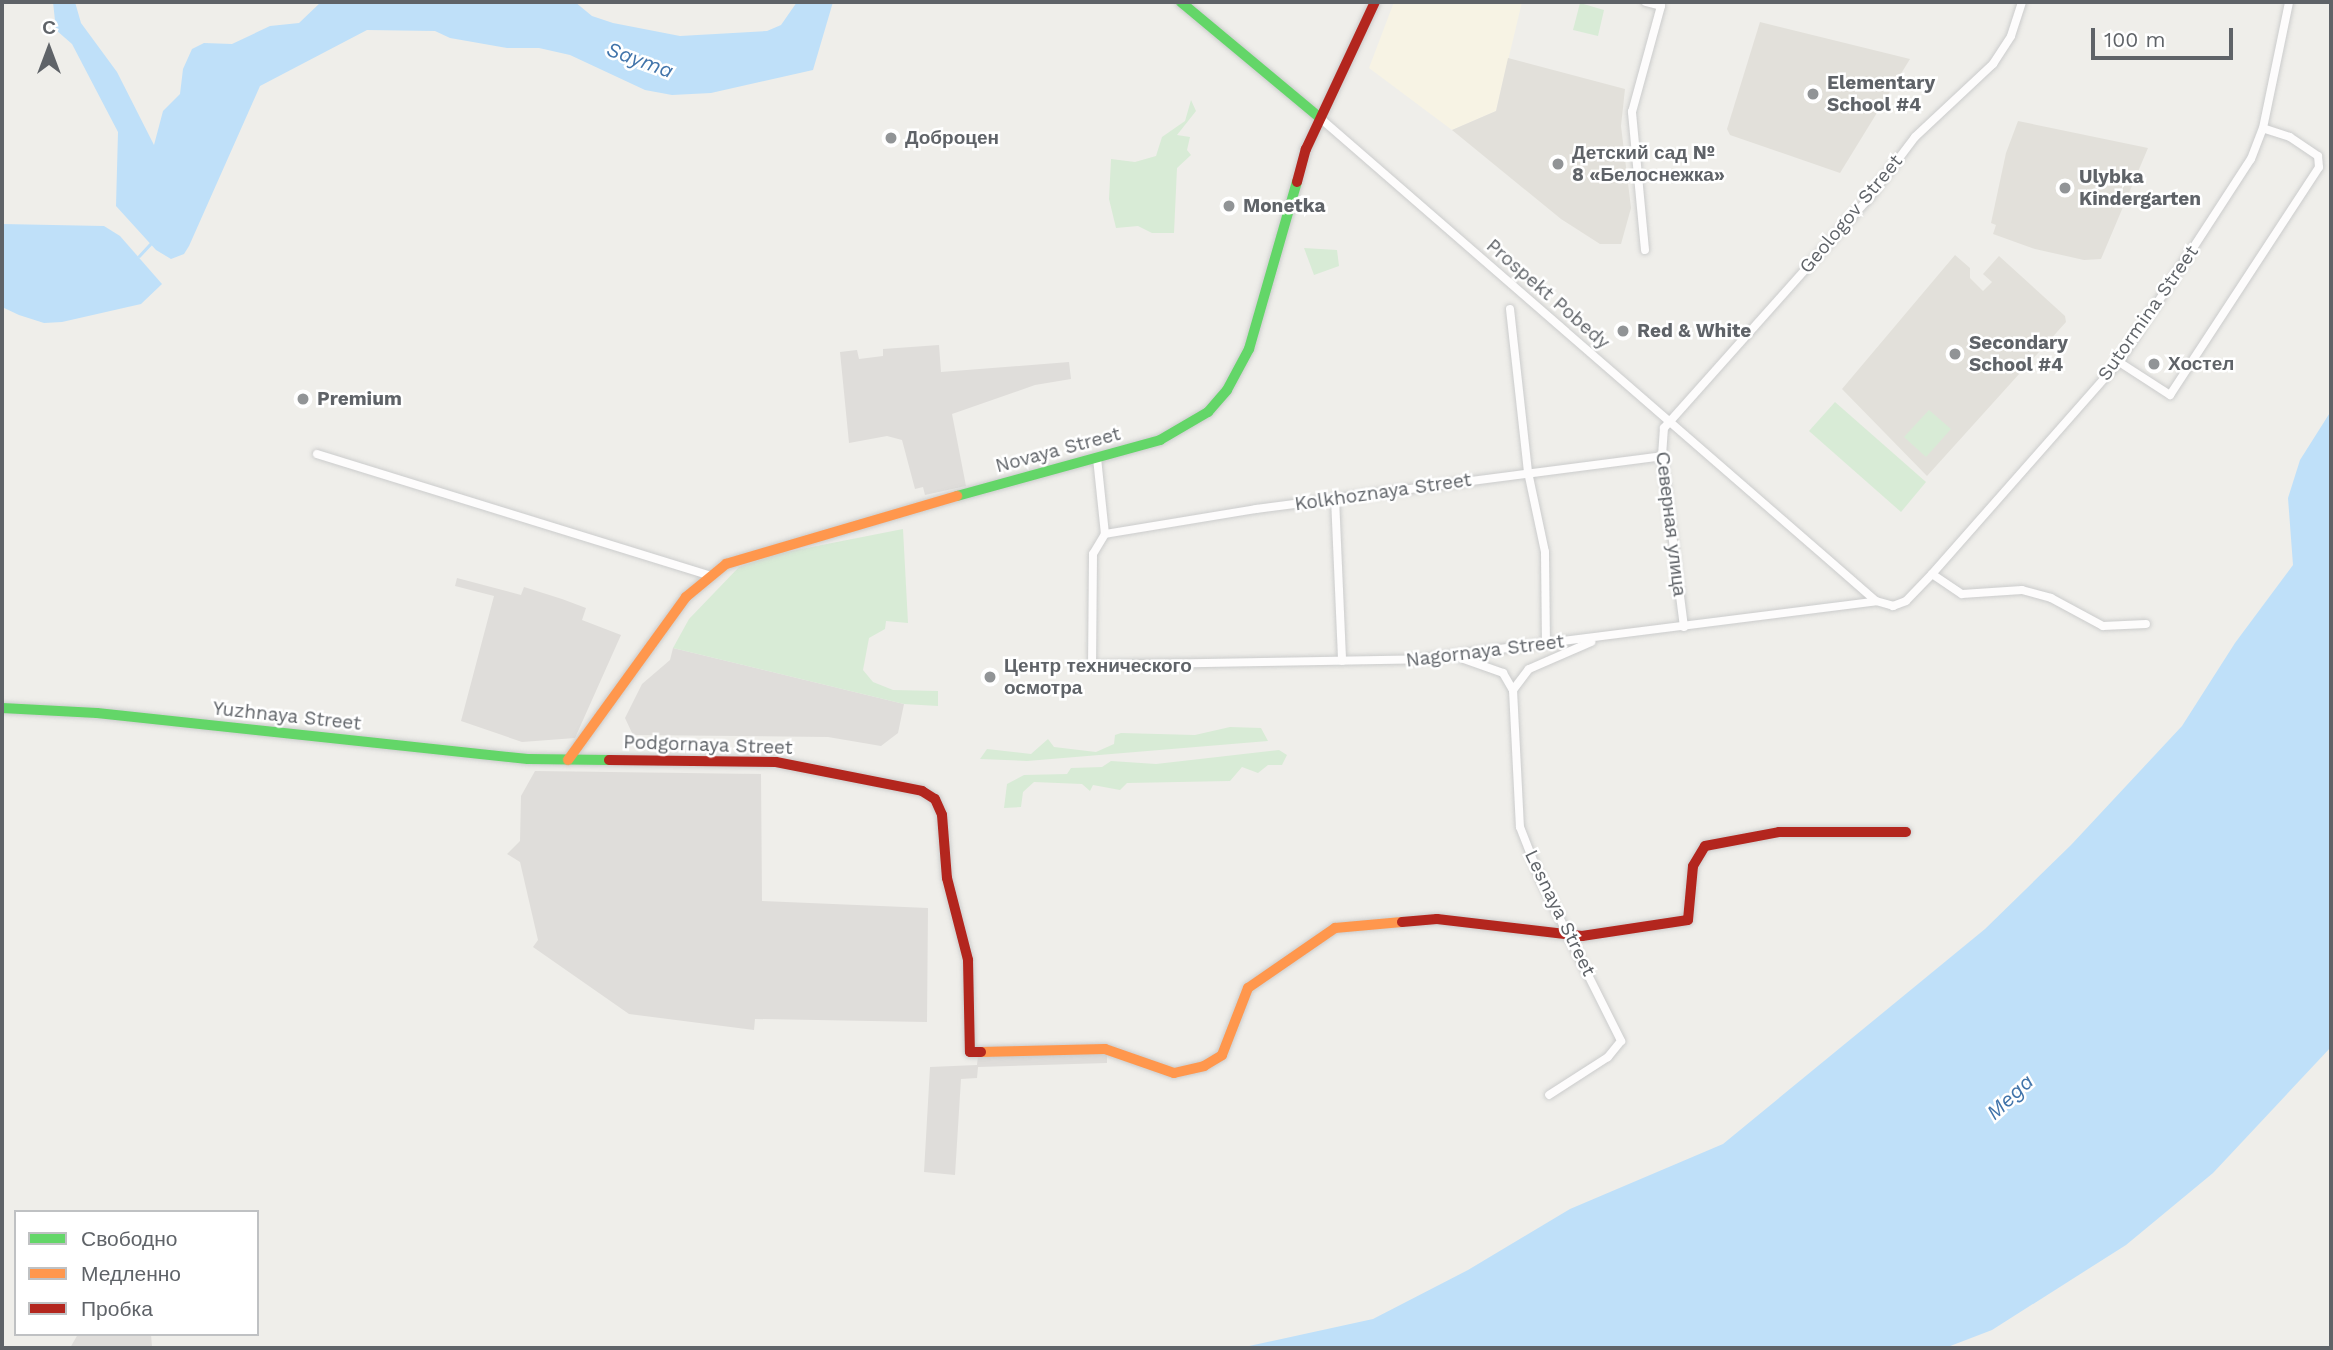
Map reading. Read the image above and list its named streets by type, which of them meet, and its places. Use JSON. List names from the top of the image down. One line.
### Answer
{"streets":{"street":["Geologov Street","Prospekt Pobedy","Sutormina Street","Novaya Street","Kolkhoznaya Street","Северная улица","Nagornaya Street","Yuzhnaya Street","Podgornaya Street","Lesnaya Street"]},"crossings":[["Geologov Street","Prospekt Pobedy"],["Geologov Street","Северная улица"],["Prospekt Pobedy","Sutormina Street"],["Prospekt Pobedy","Novaya Street"],["Prospekt Pobedy","Северная улица"],["Prospekt Pobedy","Nagornaya Street"],["Novaya Street","Yuzhnaya Street"],["Novaya Street","Podgornaya Street"],["Kolkhoznaya Street","Северная улица"],["Kolkhoznaya Street","Nagornaya Street"],["Северная улица","Nagornaya Street"],["Yuzhnaya Street","Podgornaya Street"],["Podgornaya Street","Lesnaya Street"]],"water":["Sayma","Mega"],"places":["Elementary School #4","Доброцен","Детский сад № 8 «Белоснежка»","Ulybka Kindergarten","Monetka","Red & White","Secondary School #4","Хостел","Premium","Центр технического осмотра"],"legend":["Свободно","Медленно","Пробка"],"scale_bar":"100 m","north":"top"}
